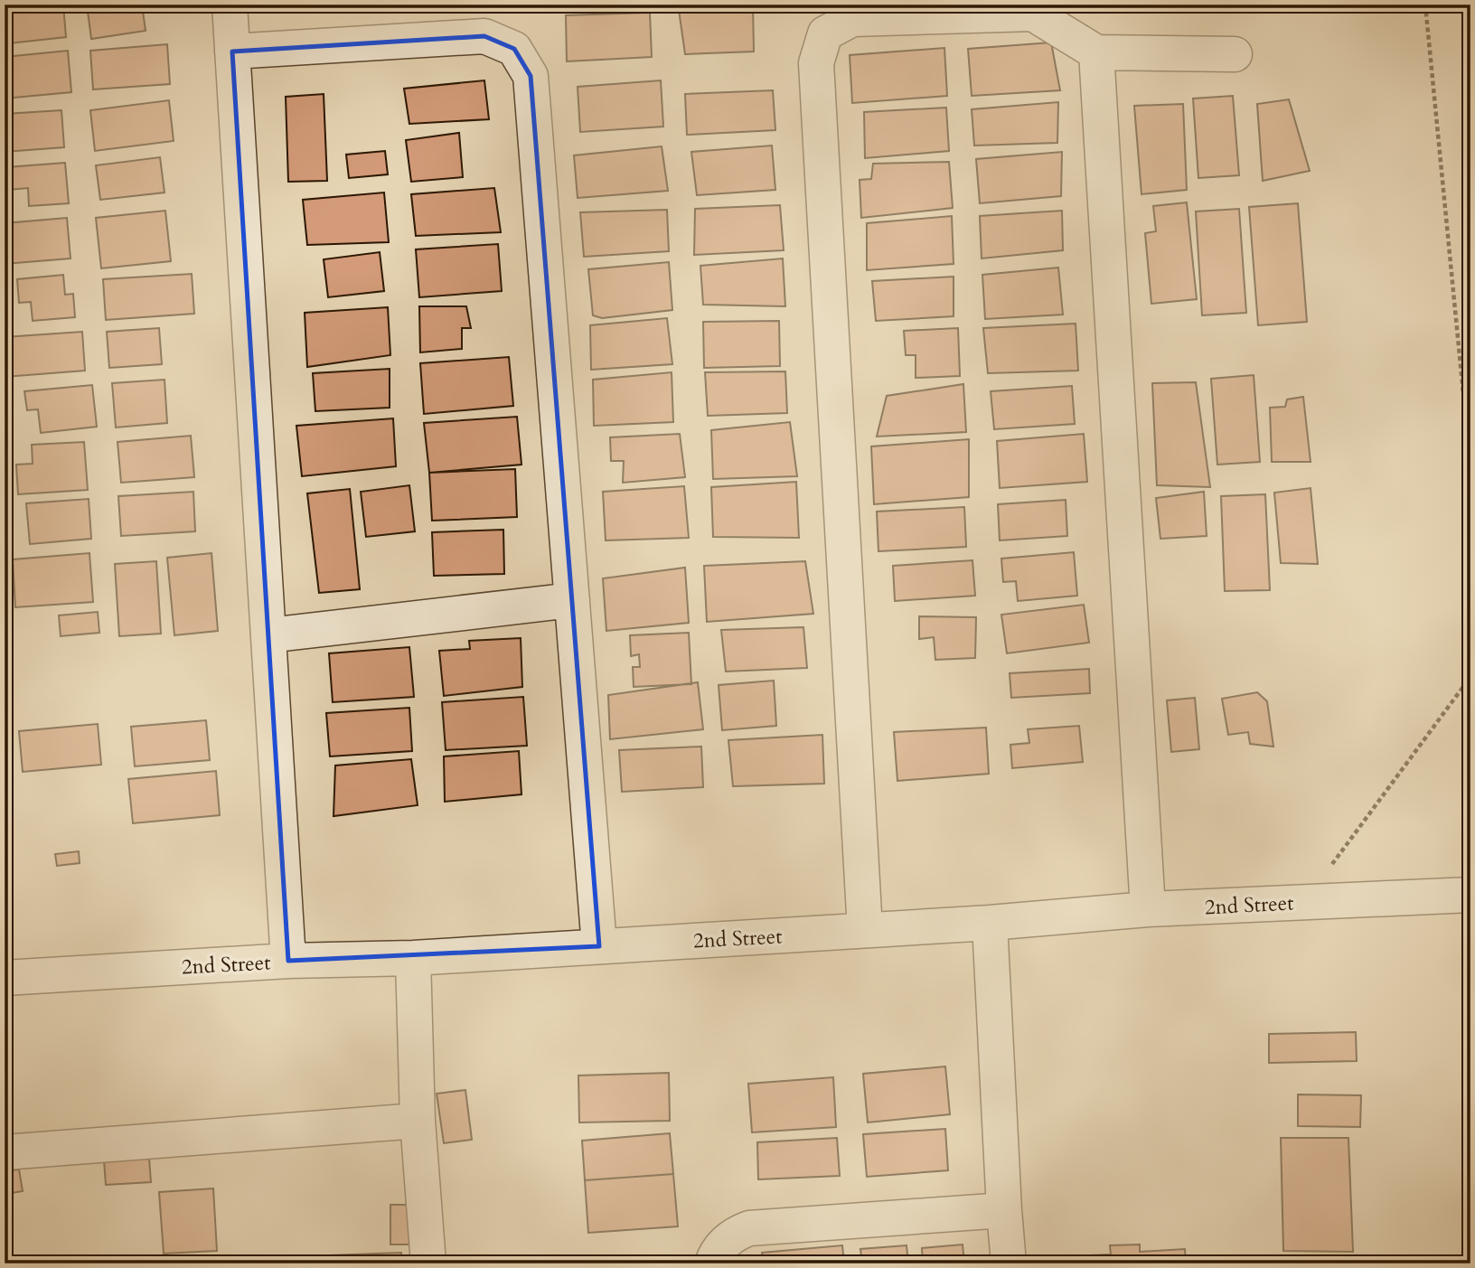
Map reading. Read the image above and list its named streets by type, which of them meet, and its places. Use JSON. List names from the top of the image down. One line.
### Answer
{"streets":{"street":["2nd Street"]}}
